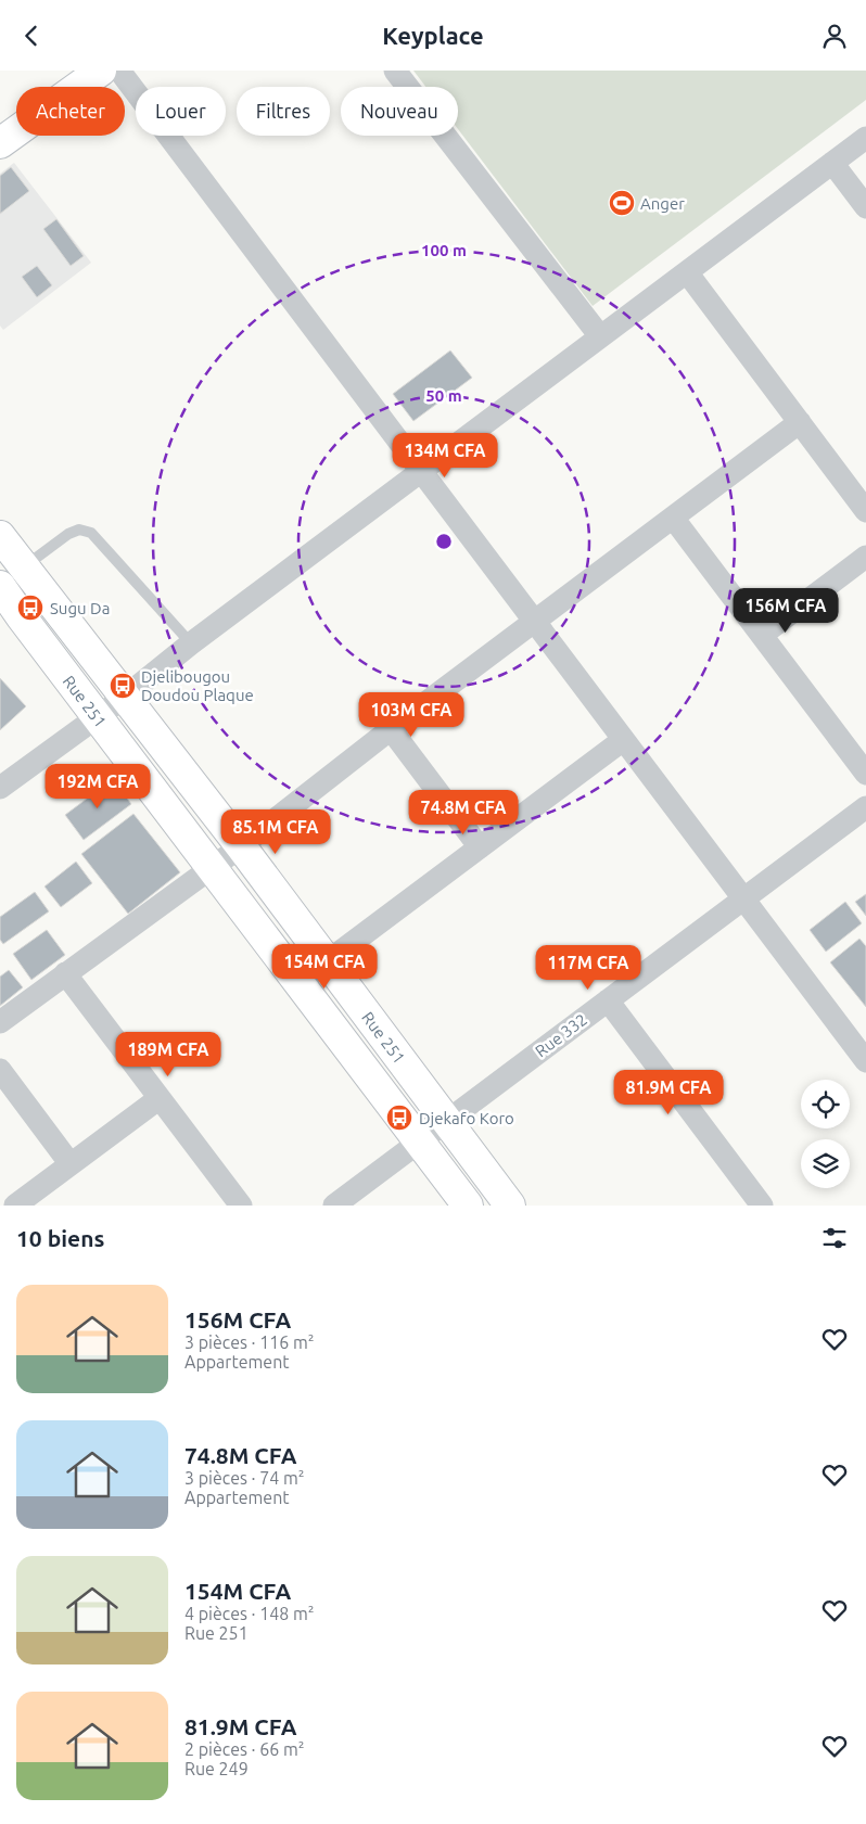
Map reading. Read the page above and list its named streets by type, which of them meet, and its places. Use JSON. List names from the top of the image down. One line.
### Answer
{"streets":{"main road":["Rue 251"],"street":["Rue 332"]},"crossings":[["Rue 251","Rue 332"]],"places":{"sports":["Anger"],"bus stop":["Sugu Da","Djelibougou Doudou Plaque","Djekafo Koro"]},"page":{"header":"Keyplace","chip":["Acheter","Louer","Filtres","Nouveau"],"price":["134M CFA","156M CFA","103M CFA","192M CFA","74.8M CFA","85.1M CFA","154M CFA","117M CFA","189M CFA","81.9M CFA"],"heading":"10 biens","list":[{"name":"156M CFA","note":"3 pièces · 116 m² · Appartement"},{"name":"74.8M CFA","note":"3 pièces · 74 m² · Appartement"},{"name":"154M CFA","note":"4 pièces · 148 m² · Rue 251"},{"name":"81.9M CFA","note":"2 pièces · 66 m² · Rue 249"}]},"rings":["100 m","50 m"]}
